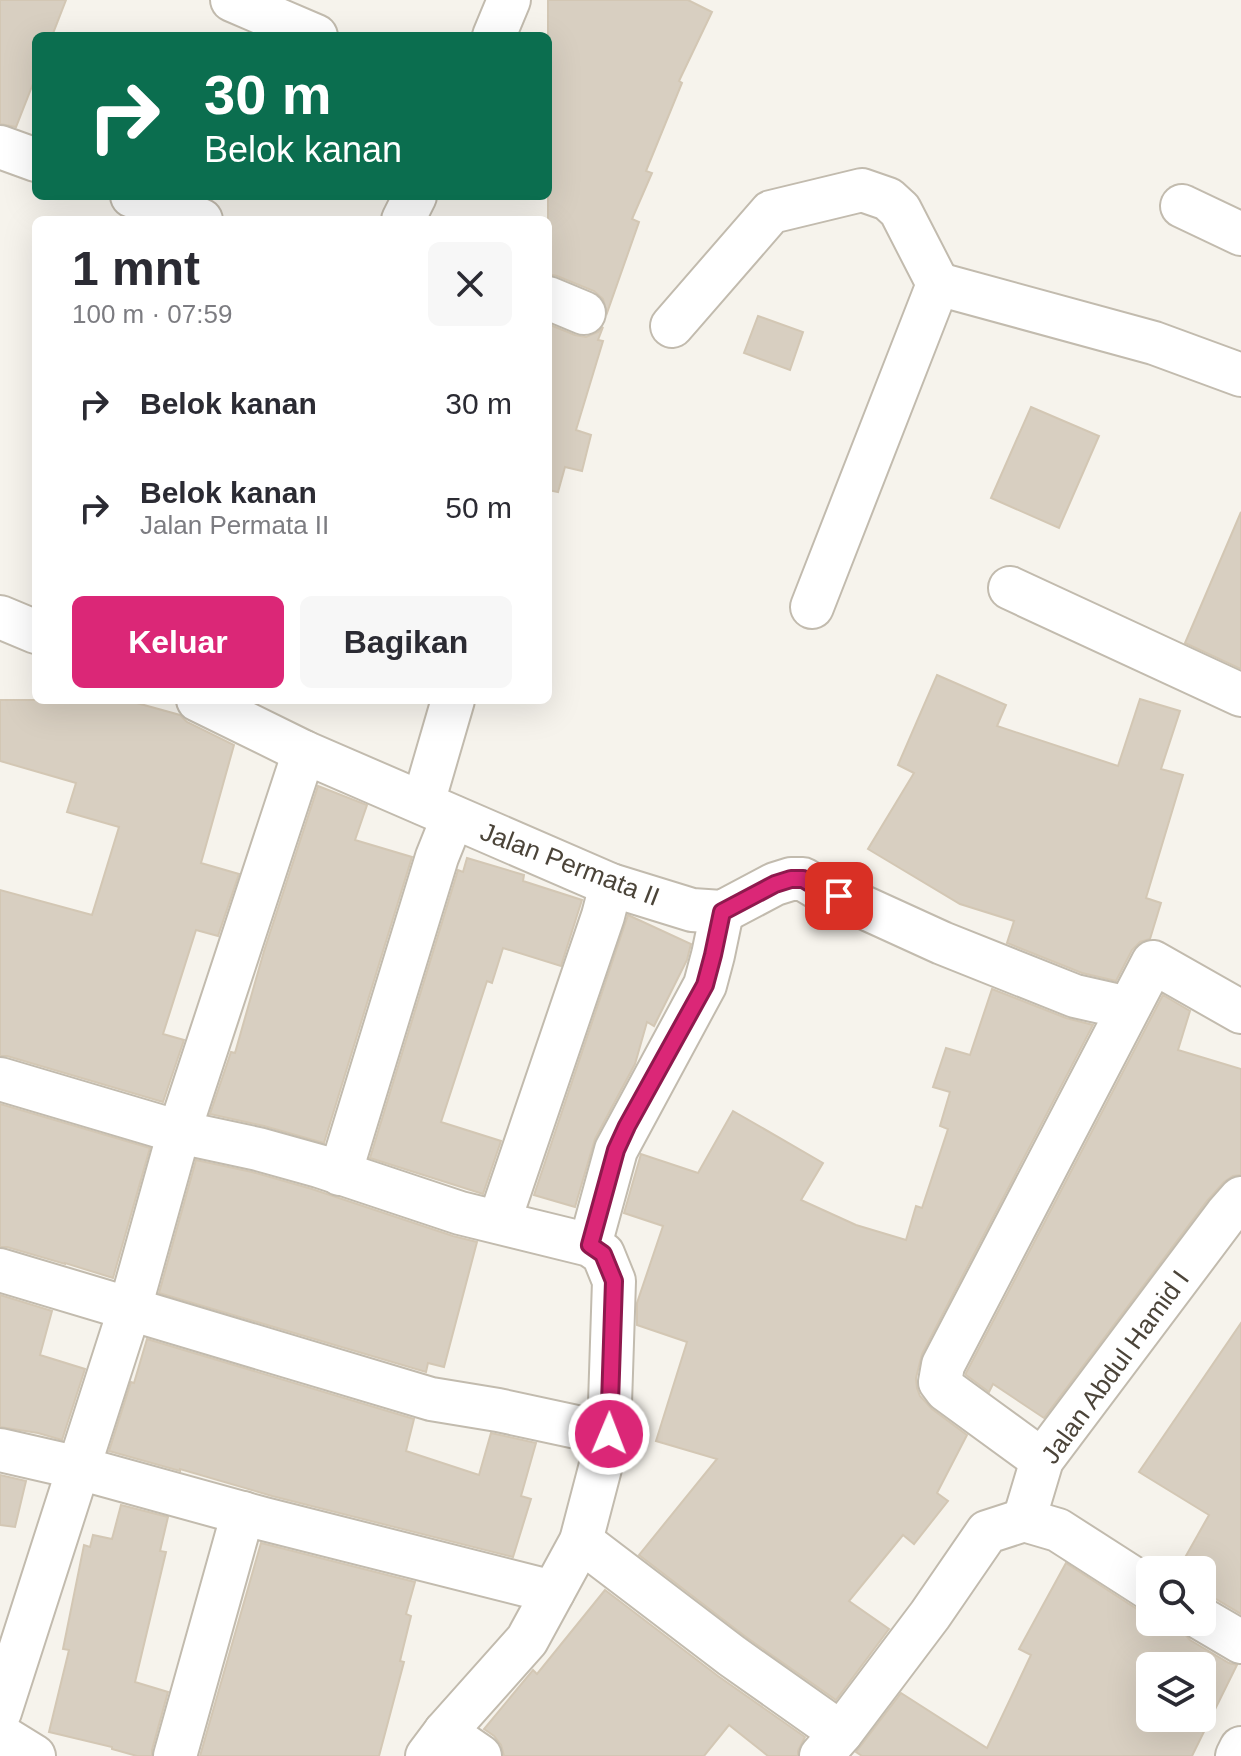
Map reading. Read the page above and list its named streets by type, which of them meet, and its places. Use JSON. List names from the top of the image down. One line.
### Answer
{"streets":{"street":["Jalan Permata II","Jalan Abdul Hamid I"]},"page":{"turn":["30 m","Belok kanan"],"heading":["1 mnt","100 m · 07:59"],"list":[{"name":"Belok kanan","value":"30 m"},{"name":"Belok kanan","note":"Jalan Permata II","value":"50 m"}],"buttons":["Keluar","Bagikan"]}}
